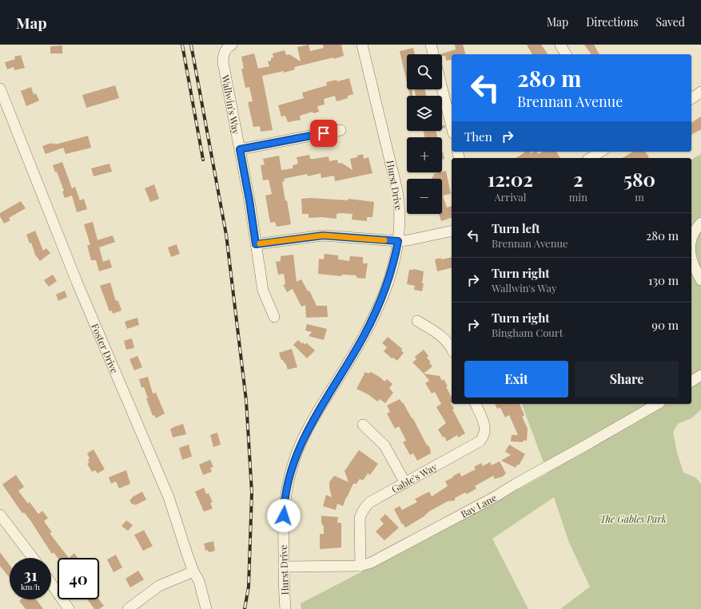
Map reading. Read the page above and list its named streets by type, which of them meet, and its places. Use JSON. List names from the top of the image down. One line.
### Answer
{"streets":{"street":["Wallwin's Way","Hurst Drive","Foster Drive","Gable's Way","Bay Lane"]},"crossings":[["Hurst Drive","Bay Lane"],["Gable's Way","Bay Lane"]],"parks":["The Gables Park"],"page":{"header":"Map","nav":["Map","Directions","Saved"],"map_buttons":["+","−"],"turn":["280 m","Brennan Avenue"],"then":"Then","eta":["12:02","Arrival","2","min","580","m"],"list":[{"name":"Turn left","note":"Brennan Avenue","value":"280 m"},{"name":"Turn right","note":"Wallwin's Way","value":"130 m"},{"name":"Turn right","note":"Bingham Court","value":"90 m"}],"buttons":["Exit","Share"],"speed":"31 km/h","limit":"40"}}
